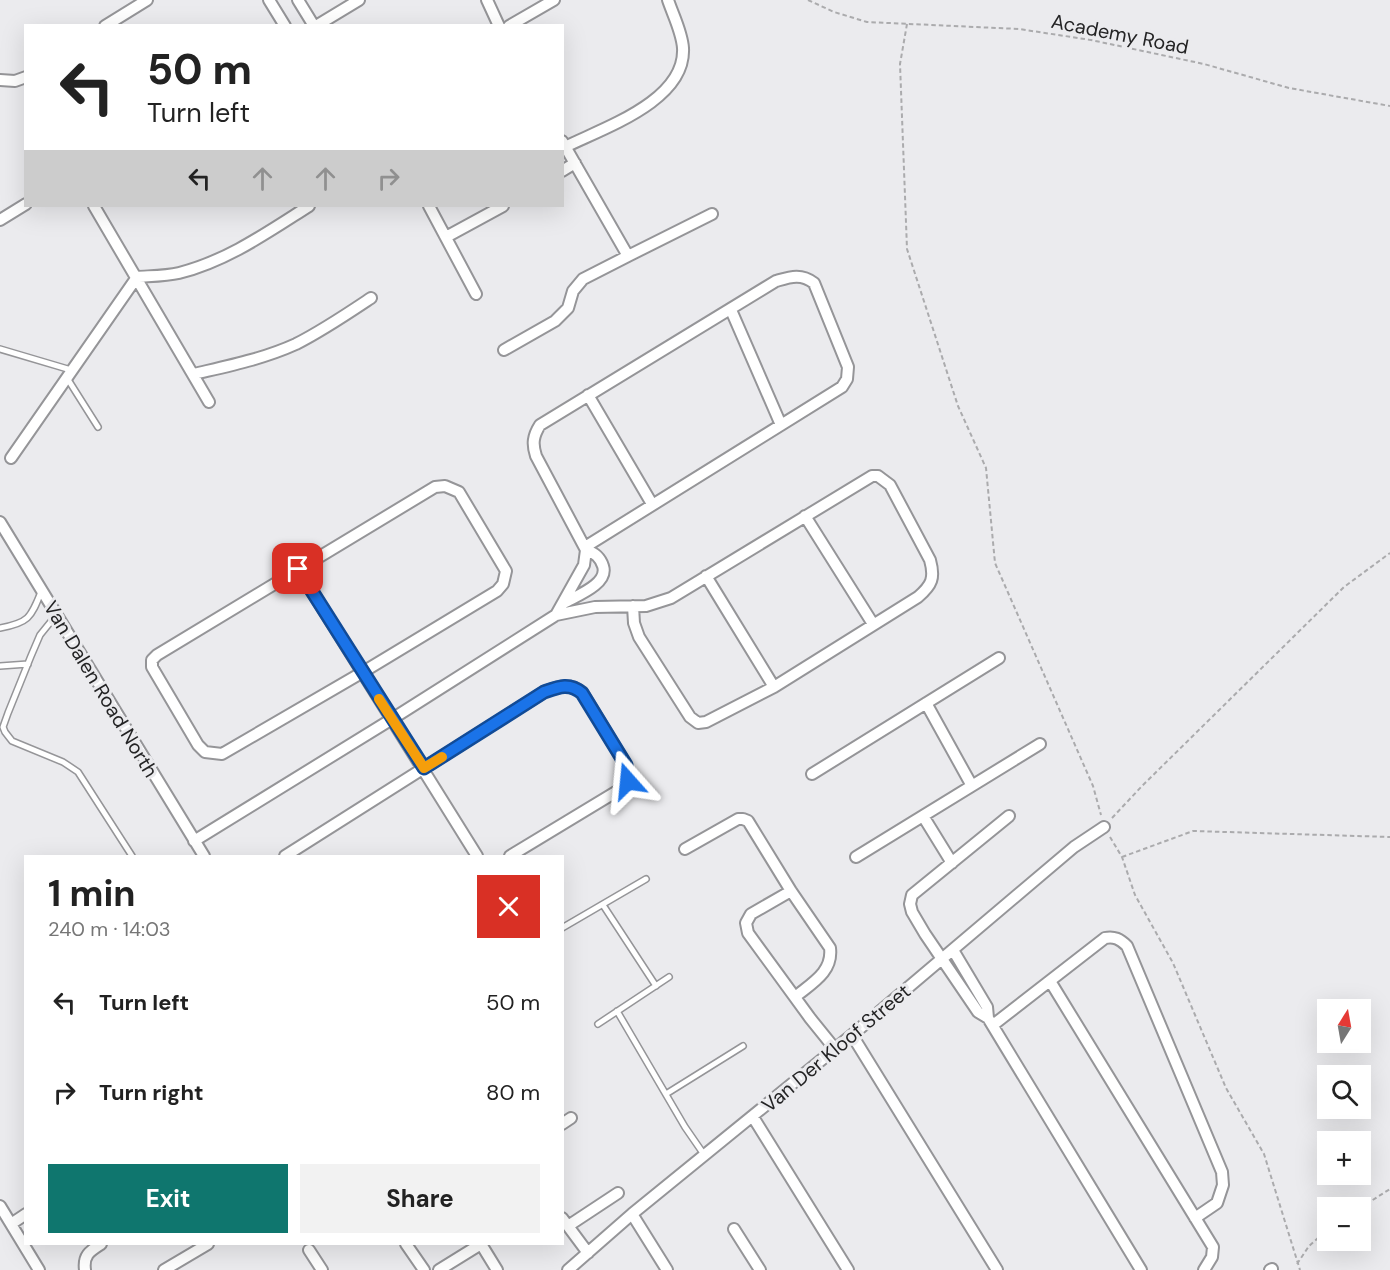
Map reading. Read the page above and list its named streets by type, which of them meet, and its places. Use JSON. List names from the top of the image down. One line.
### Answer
{"streets":{"street":["Van Dalen Road North","Van Der Kloof Street"],"path":["Academy Road"]},"north":"top","page":{"turn":["50 m","Turn left"],"heading":["1 min","240 m · 14:03"],"list":[{"name":"Turn left","value":"50 m"},{"name":"Turn right","value":"80 m"}],"map_buttons":["+","−"],"buttons":["Exit","Share"]}}
